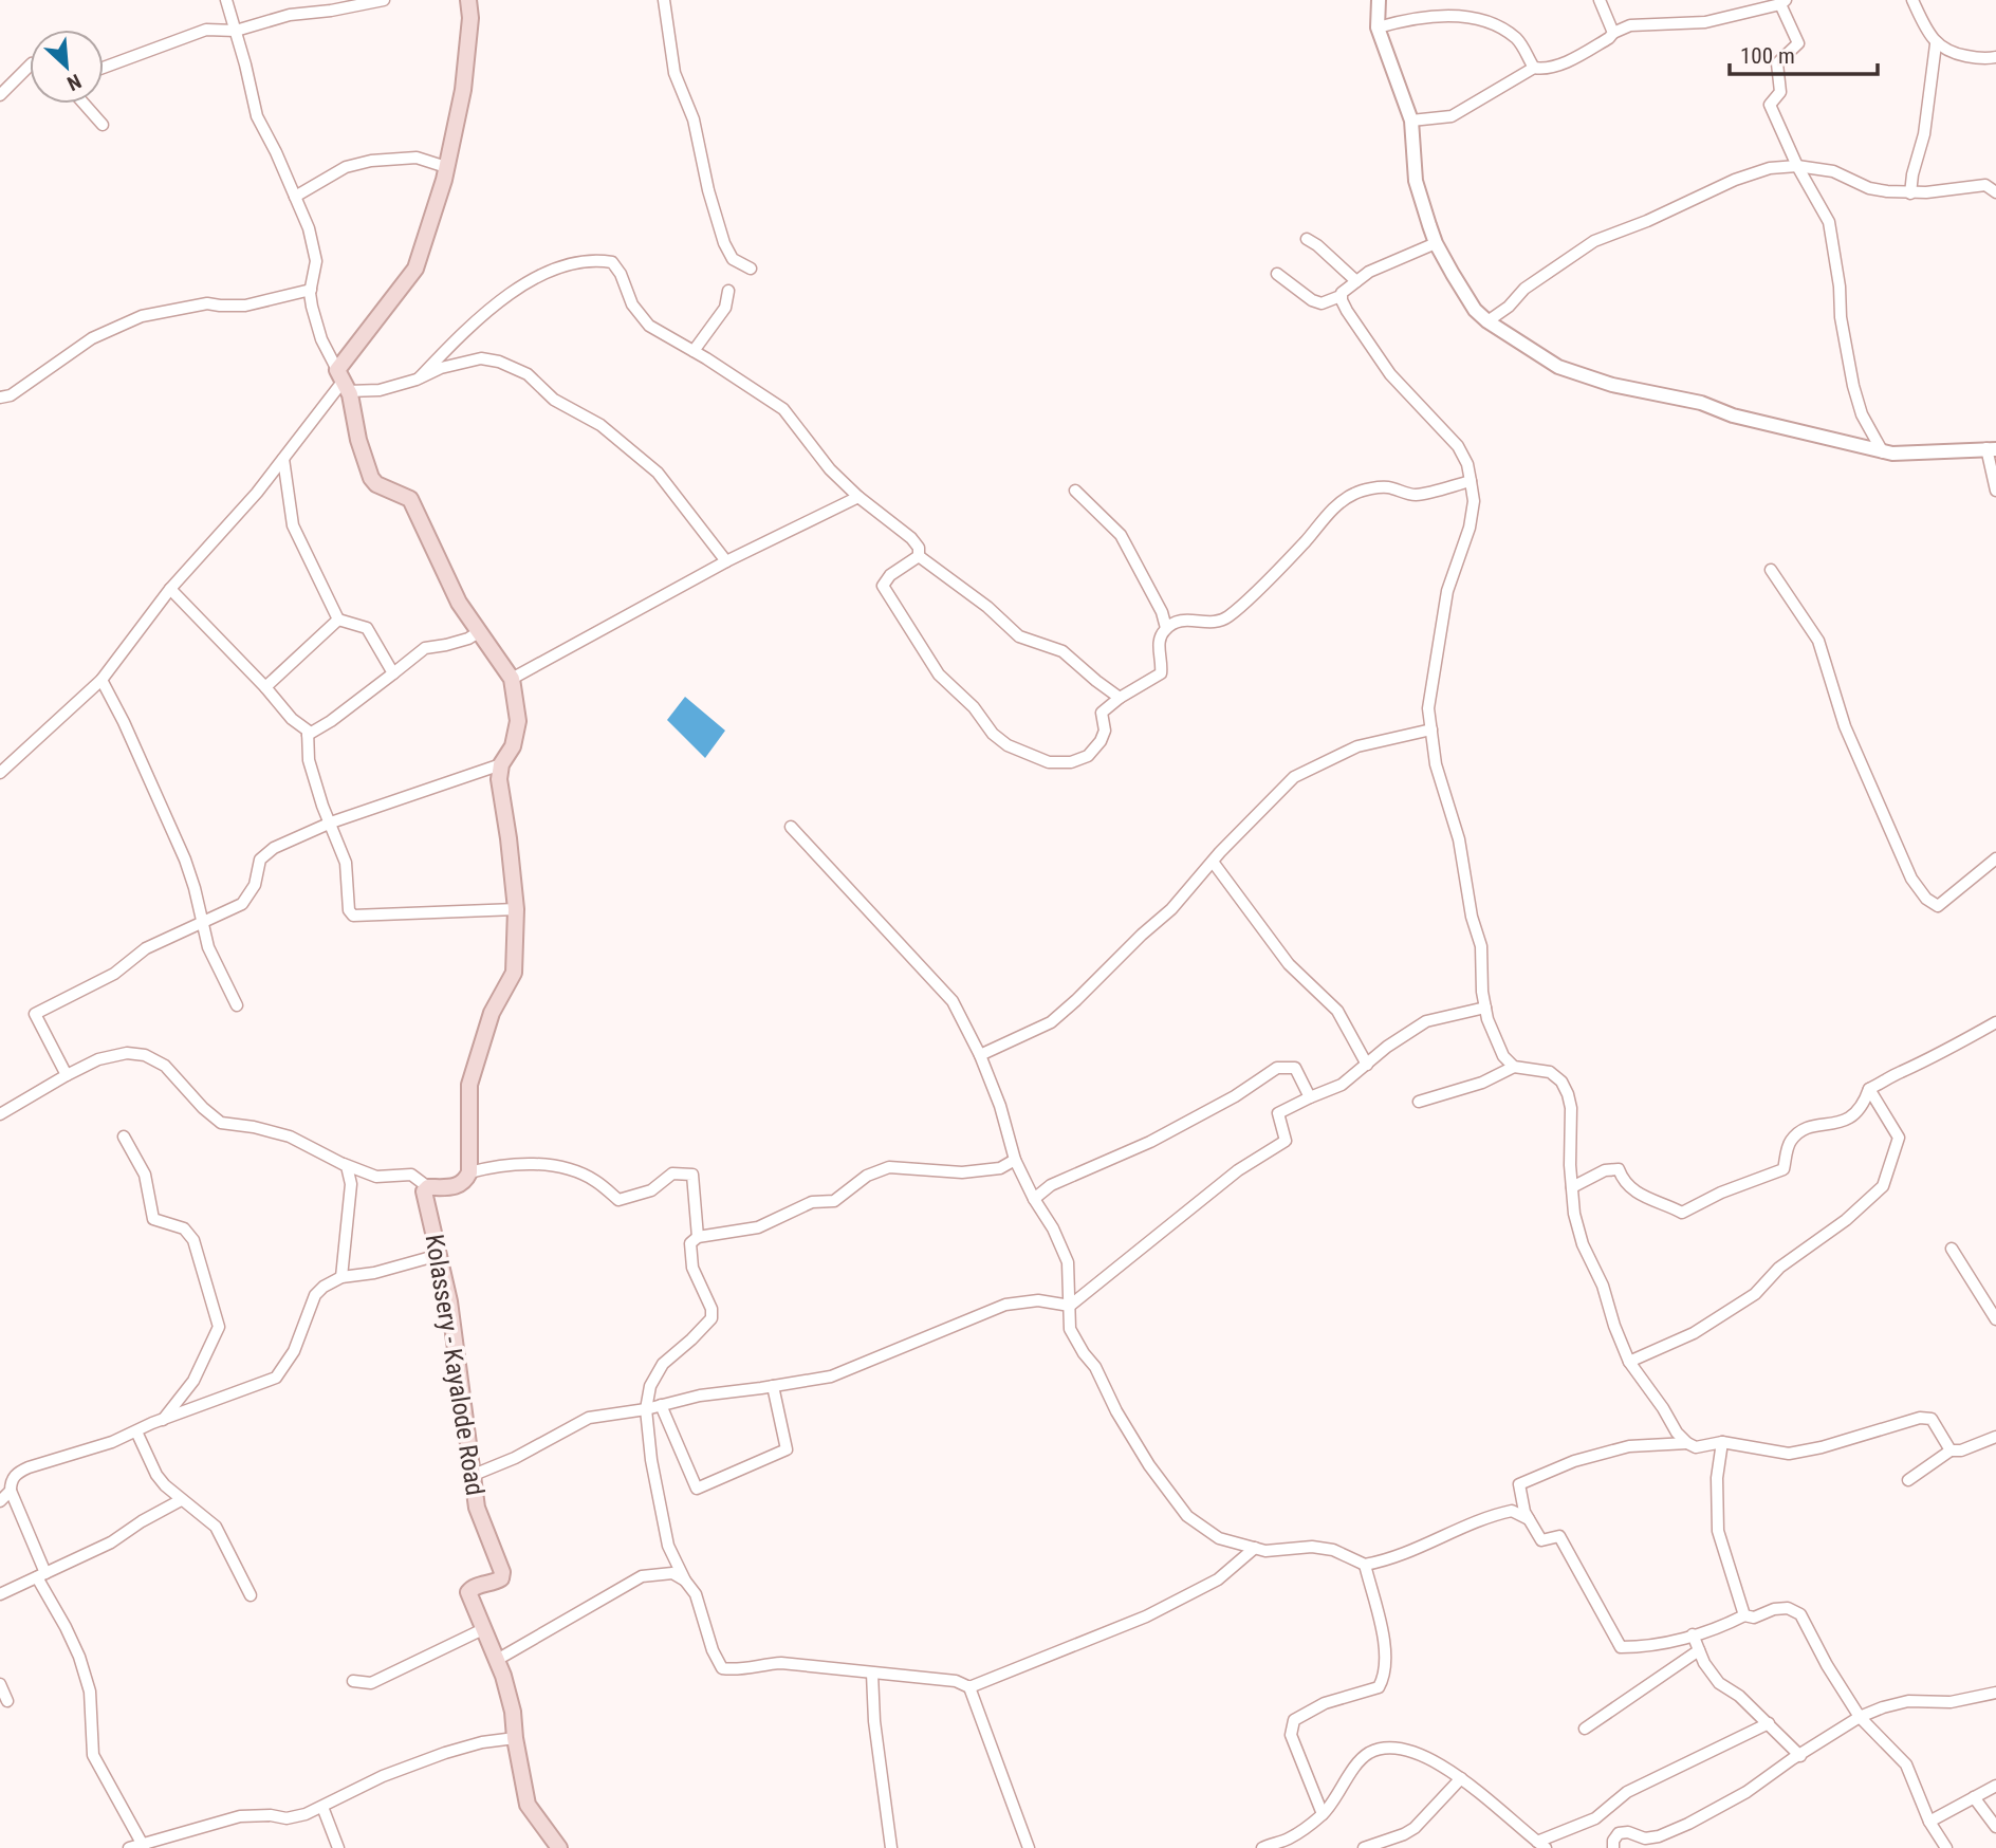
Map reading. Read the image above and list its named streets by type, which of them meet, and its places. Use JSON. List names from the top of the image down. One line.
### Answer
{"streets":{"main road":["Kolassery - Kayalode Road"]},"scale_bar":"100 m","north":"bottom right"}
